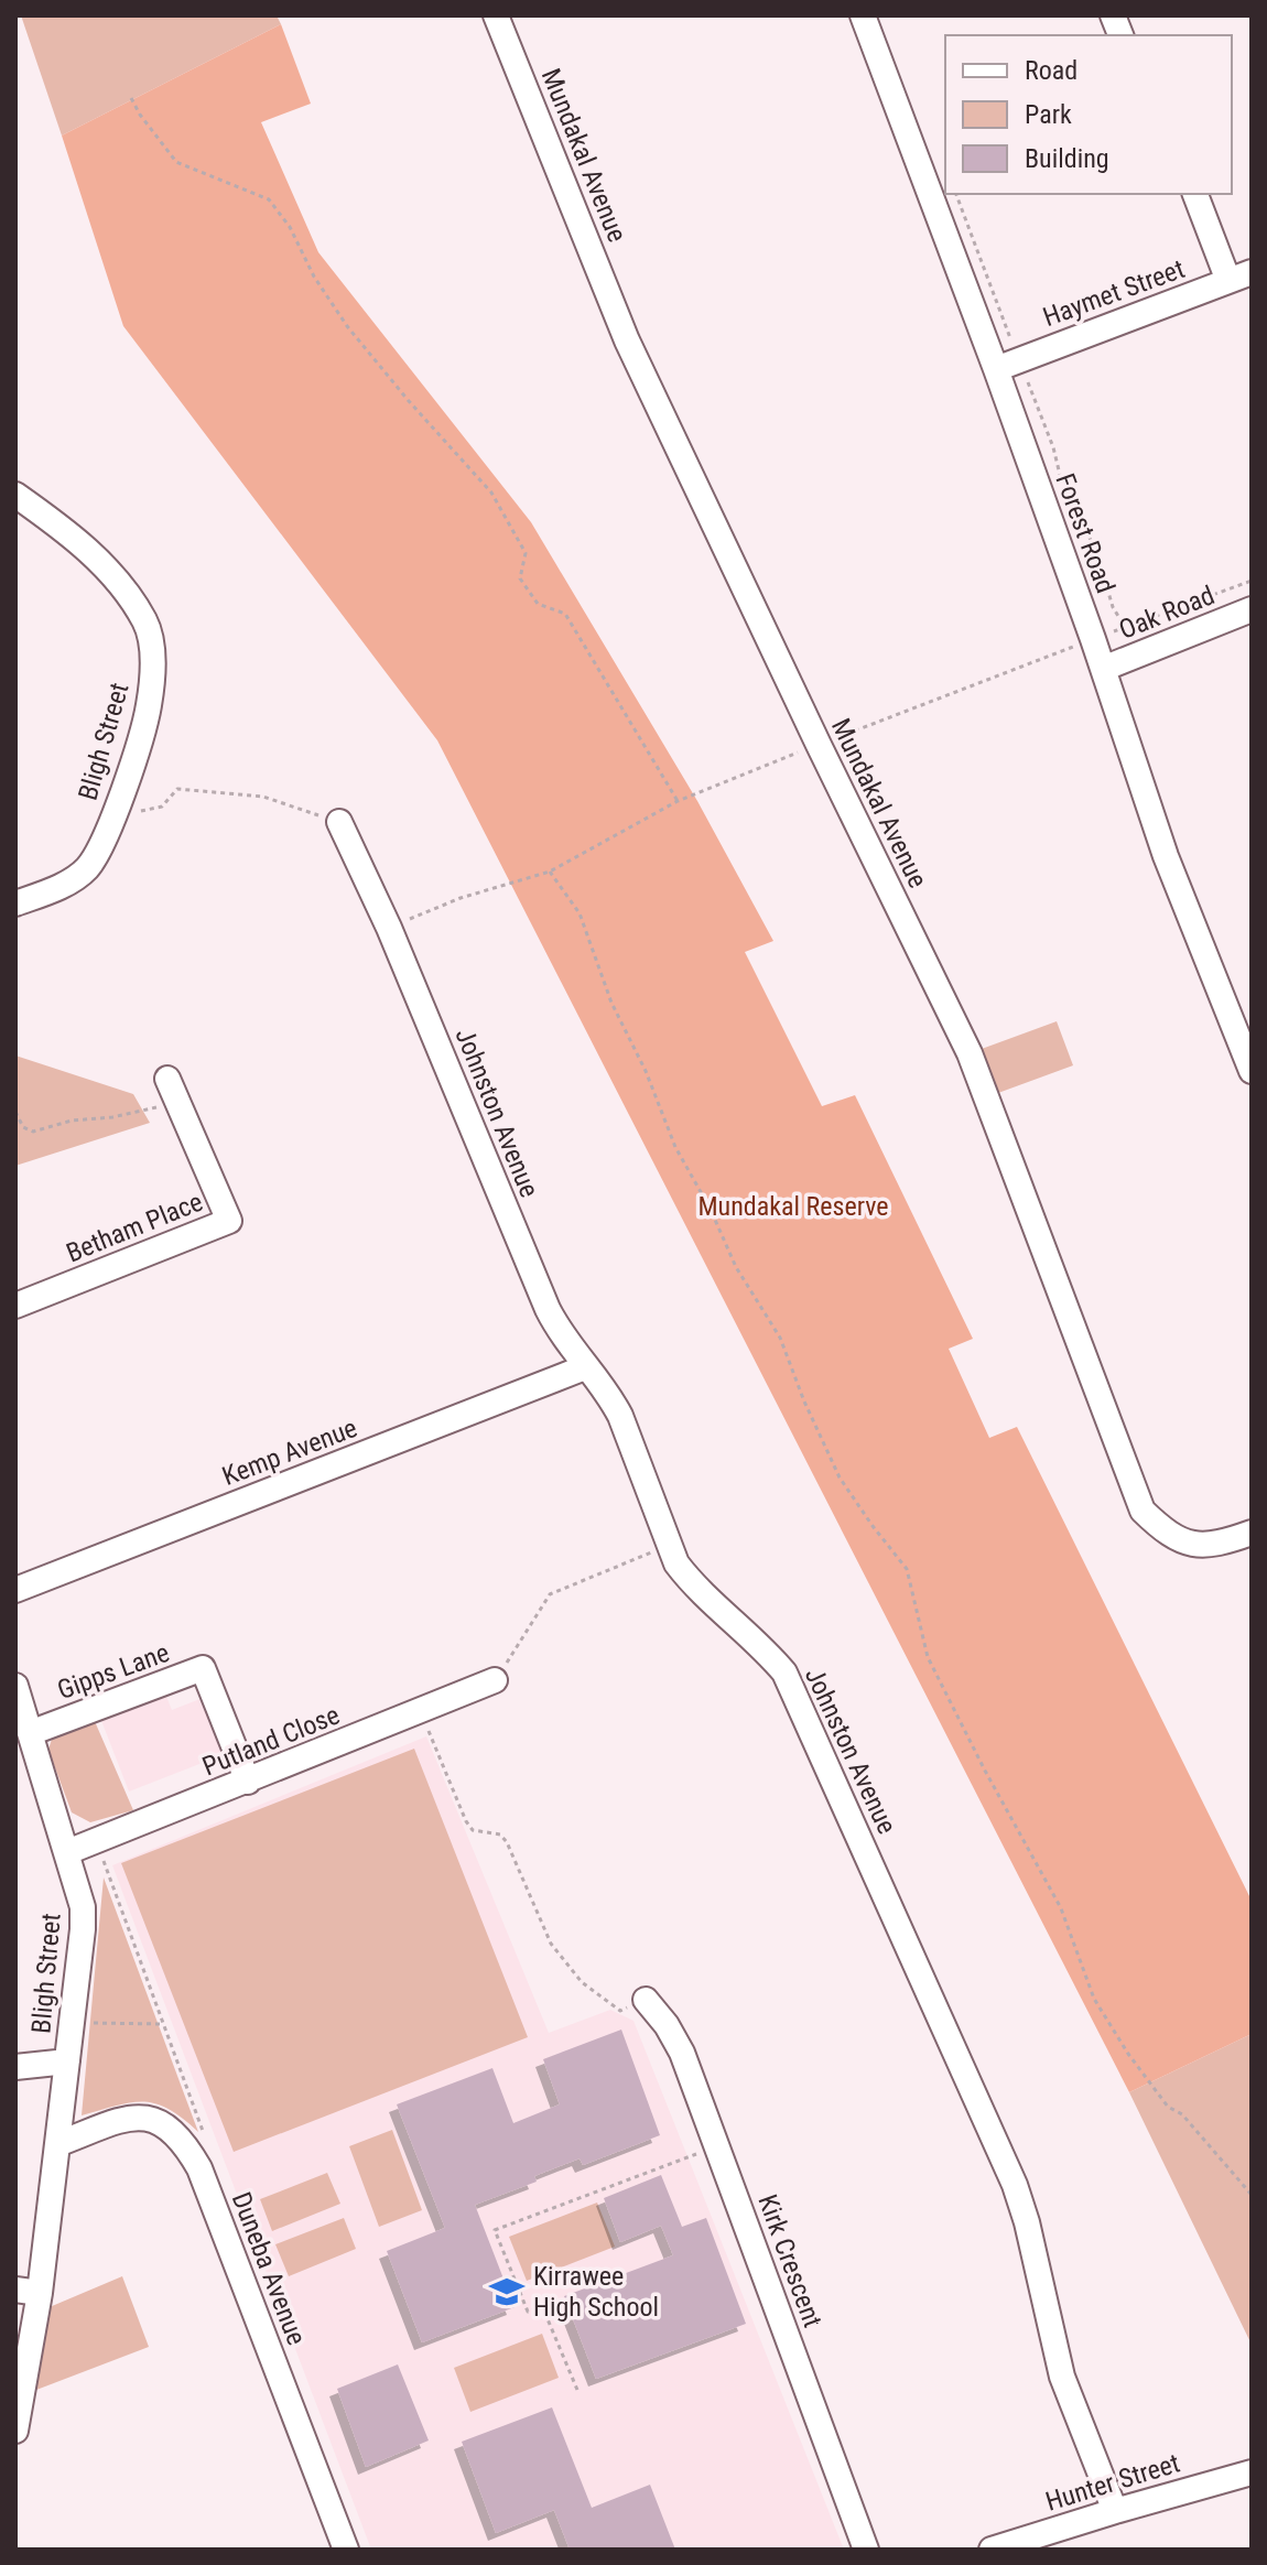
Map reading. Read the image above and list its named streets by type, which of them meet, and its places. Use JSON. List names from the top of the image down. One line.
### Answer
{"streets":{"street":["Mundakal Avenue","Haymet Street","Forest Road","Oak Road","Bligh Street","Johnston Avenue","Betham Place","Kemp Avenue","Gipps Lane","Putland Close","Kirk Crescent","Duneba Avenue","Hunter Street"]},"crossings":[["Haymet Street","Forest Road"],["Forest Road","Oak Road"],["Bligh Street","Gipps Lane"],["Bligh Street","Putland Close"],["Bligh Street","Duneba Avenue"],["Johnston Avenue","Kemp Avenue"],["Johnston Avenue","Hunter Street"],["Gipps Lane","Putland Close"]],"parks":["Mundakal Reserve"],"places":{"school or university":["Kirrawee High School"]},"legend":["Road","Park","Building"]}
